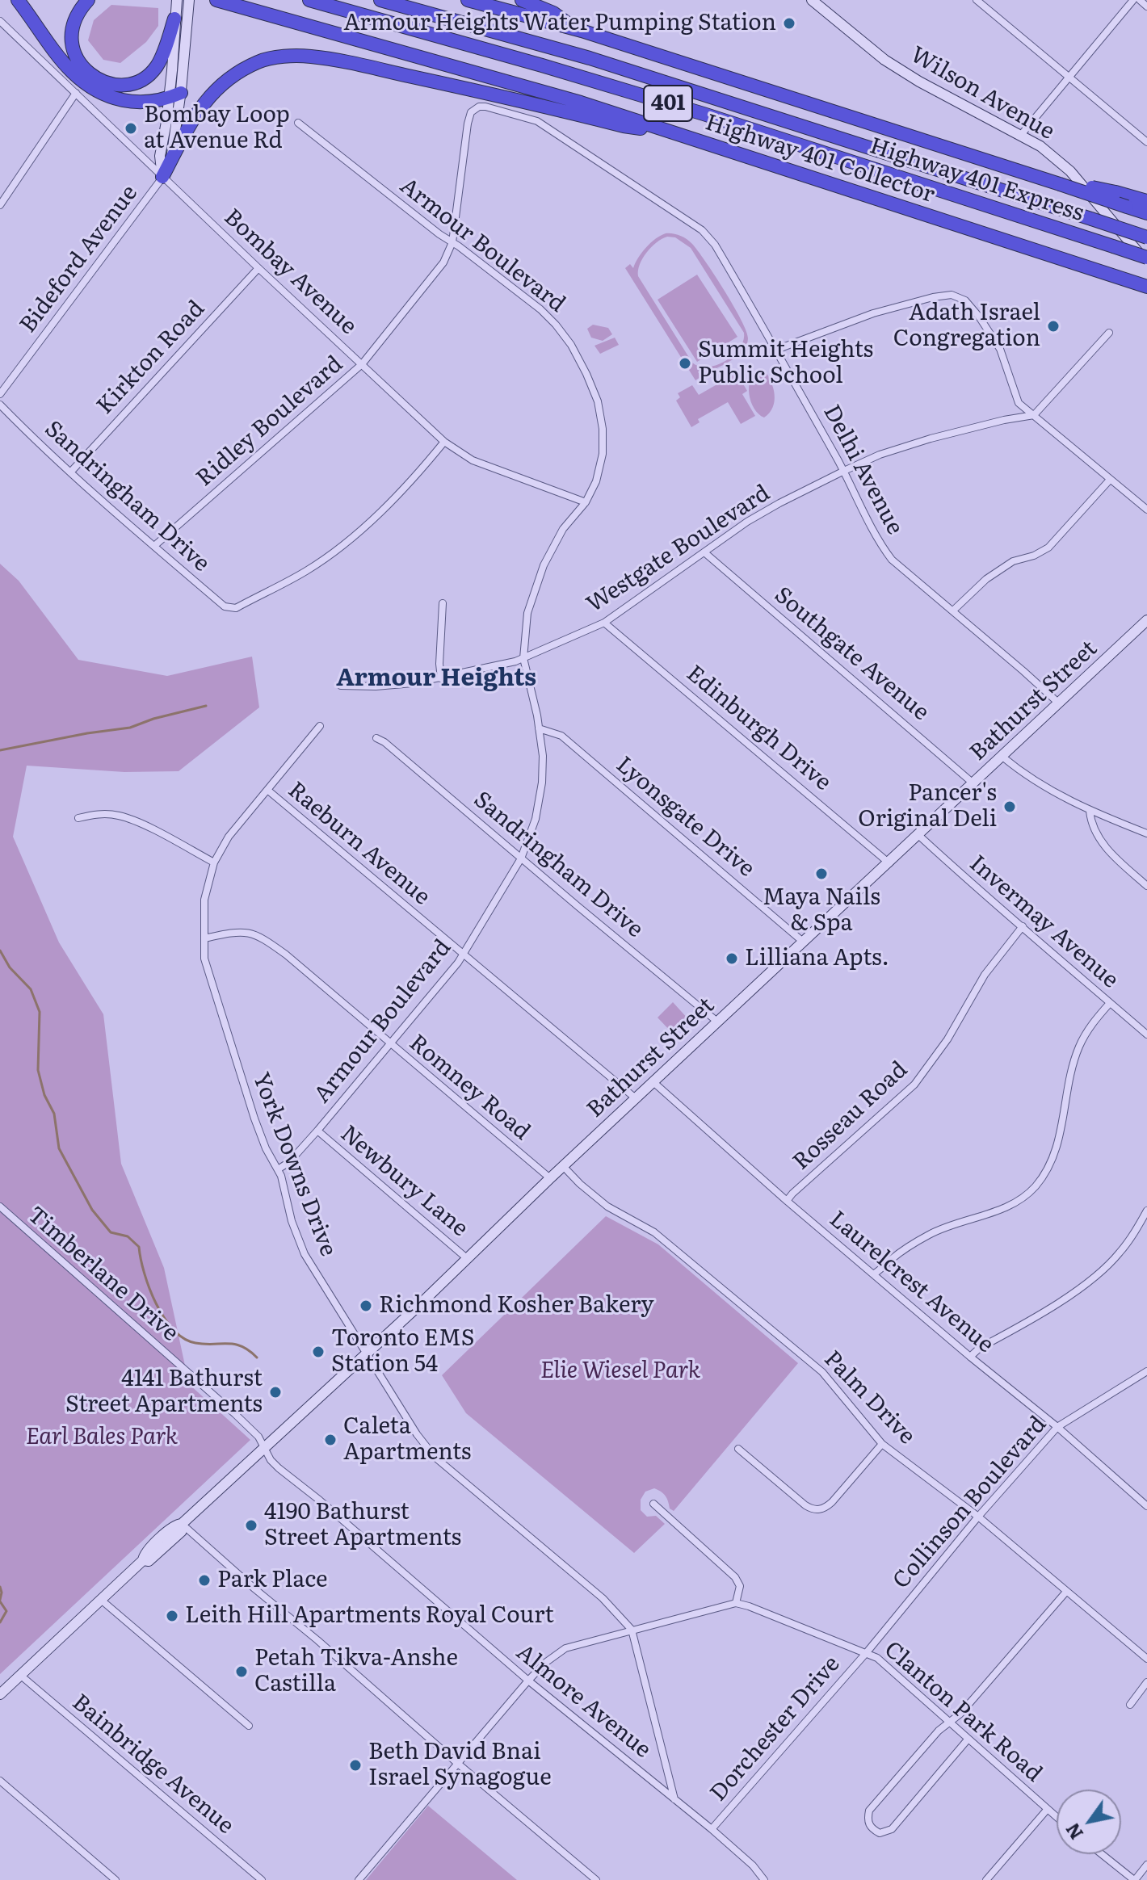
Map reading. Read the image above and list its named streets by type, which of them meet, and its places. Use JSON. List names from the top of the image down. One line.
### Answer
{"streets":{"highway":["401","Highway 401 Collector","Highway 401 Express"],"main road":["Wilson Avenue","Bathurst Street"],"street":["Armour Boulevard","Bideford Avenue","Bombay Avenue","Kirkton Road","Ridley Boulevard","Delhi Avenue","Sandringham Drive","Westgate Boulevard","Southgate Avenue","Edinburgh Drive","Lyonsgate Drive","Raeburn Avenue","Invermay Avenue","Romney Road","Rosseau Road","York Downs Drive","Newbury Lane","Timberlane Drive","Laurelcrest Avenue","Palm Drive","Collinson Boulevard","Almore Avenue","Clanton Park Road","Dorchester Drive","Bainbridge Avenue"]},"crossings":[["Armour Boulevard","Bombay Avenue"],["Armour Boulevard","Ridley Boulevard"],["Armour Boulevard","Sandringham Drive"],["Armour Boulevard","Westgate Boulevard"],["Armour Boulevard","Lyonsgate Drive"],["Armour Boulevard","Raeburn Avenue"],["Armour Boulevard","Romney Road"],["Armour Boulevard","York Downs Drive"],["Armour Boulevard","Newbury Lane"],["Bideford Avenue","Bombay Avenue"],["Bombay Avenue","Kirkton Road"],["Bombay Avenue","Ridley Boulevard"],["Bombay Avenue","Sandringham Drive"],["Kirkton Road","Sandringham Drive"],["Ridley Boulevard","Delhi Avenue"],["Ridley Boulevard","Sandringham Drive"],["Delhi Avenue","Westgate Boulevard"],["Delhi Avenue","Bathurst Street"],["Sandringham Drive","Bathurst Street"],["Westgate Boulevard","Southgate Avenue"],["Westgate Boulevard","Edinburgh Drive"],["Southgate Avenue","Bathurst Street"],["Bathurst Street","Edinburgh Drive"],["Bathurst Street","Lyonsgate Drive"],["Bathurst Street","Raeburn Avenue"],["Bathurst Street","Invermay Avenue"],["Bathurst Street","Romney Road"],["Bathurst Street","York Downs Drive"],["Bathurst Street","Newbury Lane"],["Bathurst Street","Timberlane Drive"],["Bathurst Street","Laurelcrest Avenue"],["Bathurst Street","Palm Drive"],["Bathurst Street","Almore Avenue"],["Bathurst Street","Bainbridge Avenue"],["Raeburn Avenue","York Downs Drive"],["Invermay Avenue","Rosseau Road"],["Romney Road","York Downs Drive"],["Rosseau Road","Laurelcrest Avenue"],["York Downs Drive","Almore Avenue"],["Timberlane Drive","Almore Avenue"],["Laurelcrest Avenue","Collinson Boulevard"],["Palm Drive","Collinson Boulevard"],["Collinson Boulevard","Clanton Park Road"],["Collinson Boulevard","Dorchester Drive"],["Almore Avenue","Dorchester Drive"],["Clanton Park Road","Dorchester Drive"]],"districts":["Armour Heights"],"parks":["Elie Wiesel Park","Earl Bales Park"],"places":["Armour Heights Water Pumping Station","Bombay Loop at Avenue Rd","Adath Israel Congregation","Summit Heights Public School","Pancer's Original Deli","Maya Nails & Spa","Lilliana Apts.","Richmond Kosher Bakery","Toronto EMS Station 54","4141 Bathurst Street Apartments","Caleta Apartments","4190 Bathurst Street Apartments","Park Place","Leith Hill Apartments Royal Court","Petah Tikva-Anshe Castilla","Beth David Bnai Israel Synagogue"],"north":"bottom left"}
